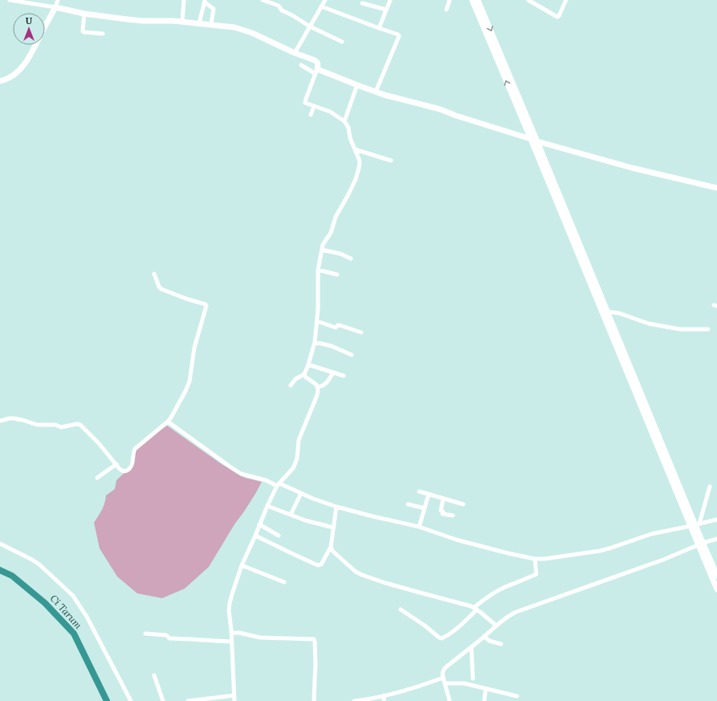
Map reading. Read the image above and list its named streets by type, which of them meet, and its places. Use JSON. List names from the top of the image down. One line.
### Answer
{"water":["Ci Tarum"],"north":"top"}
